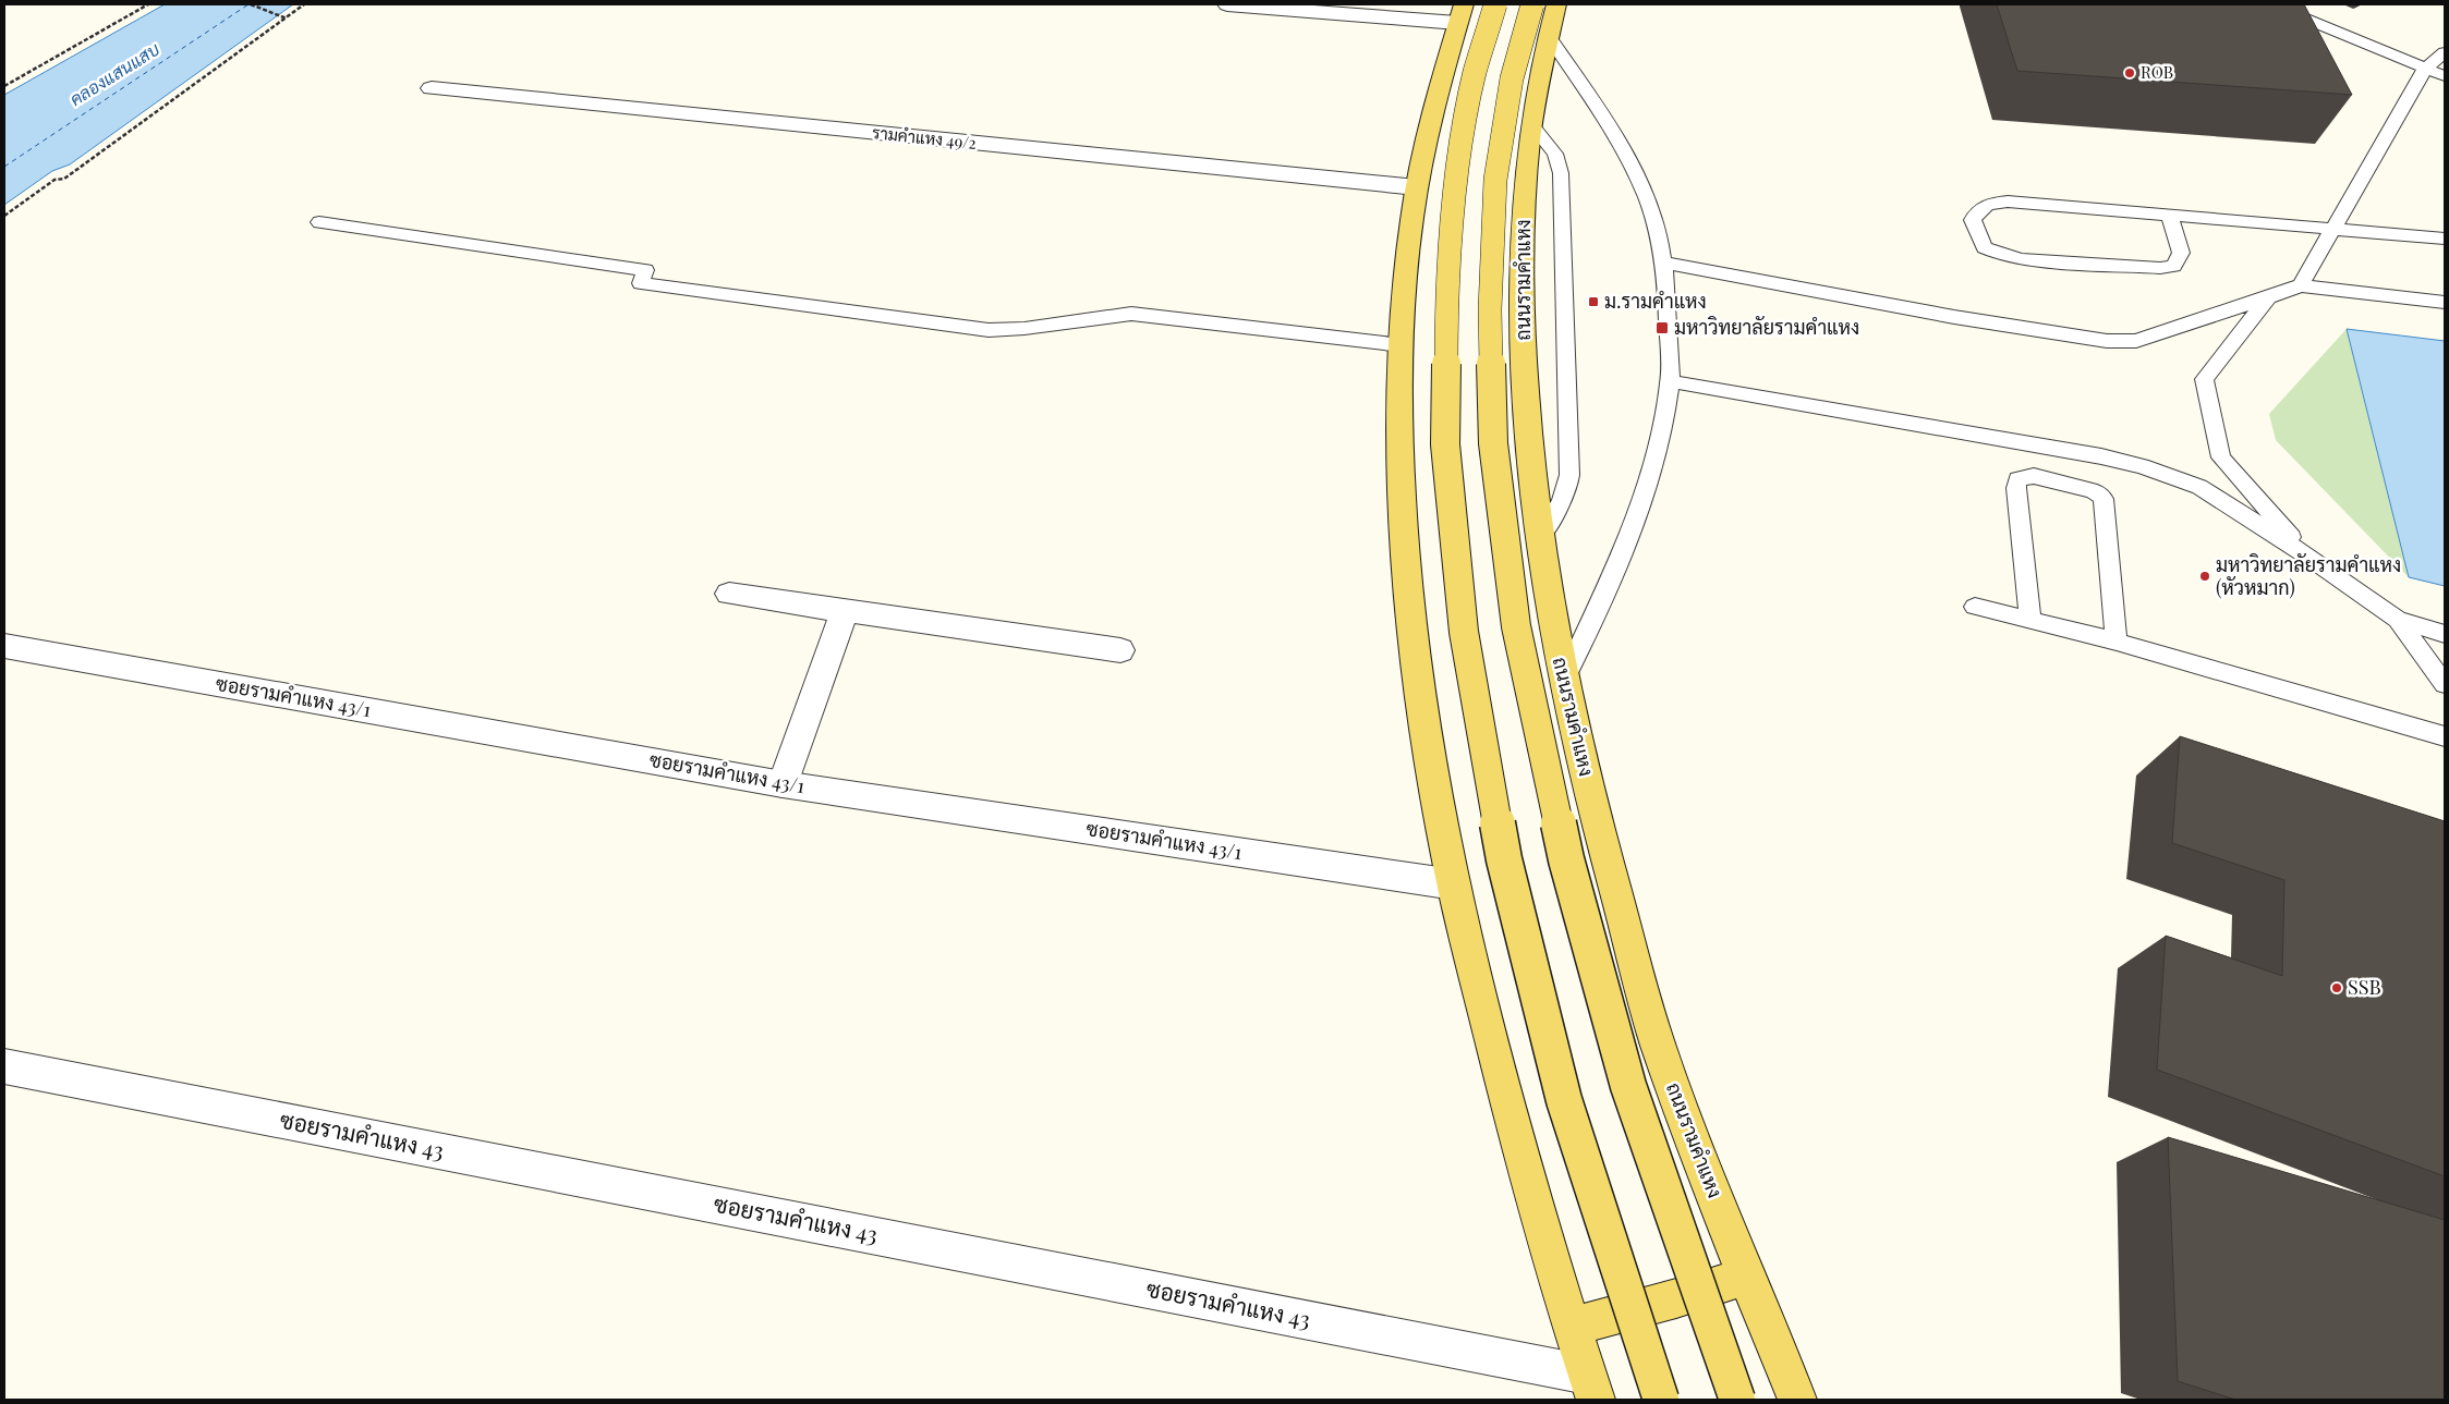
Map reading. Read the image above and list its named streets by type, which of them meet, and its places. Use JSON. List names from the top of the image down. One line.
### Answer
{"streets":{"main road":["ถนนรามคำแหง"],"street":["รามคำแหง 49/2","ซอยรามคำแหง 43/1","ซอยรามคำแหง 43"]},"water":["คลองแสนแสบ"],"places":{"other":["ROB","มหาวิทยาลัยรามคำแหง (หัวหมาก)","SSB"],"transit":["ม.รามคำแหง","มหาวิทยาลัยรามคำแหง"]}}
